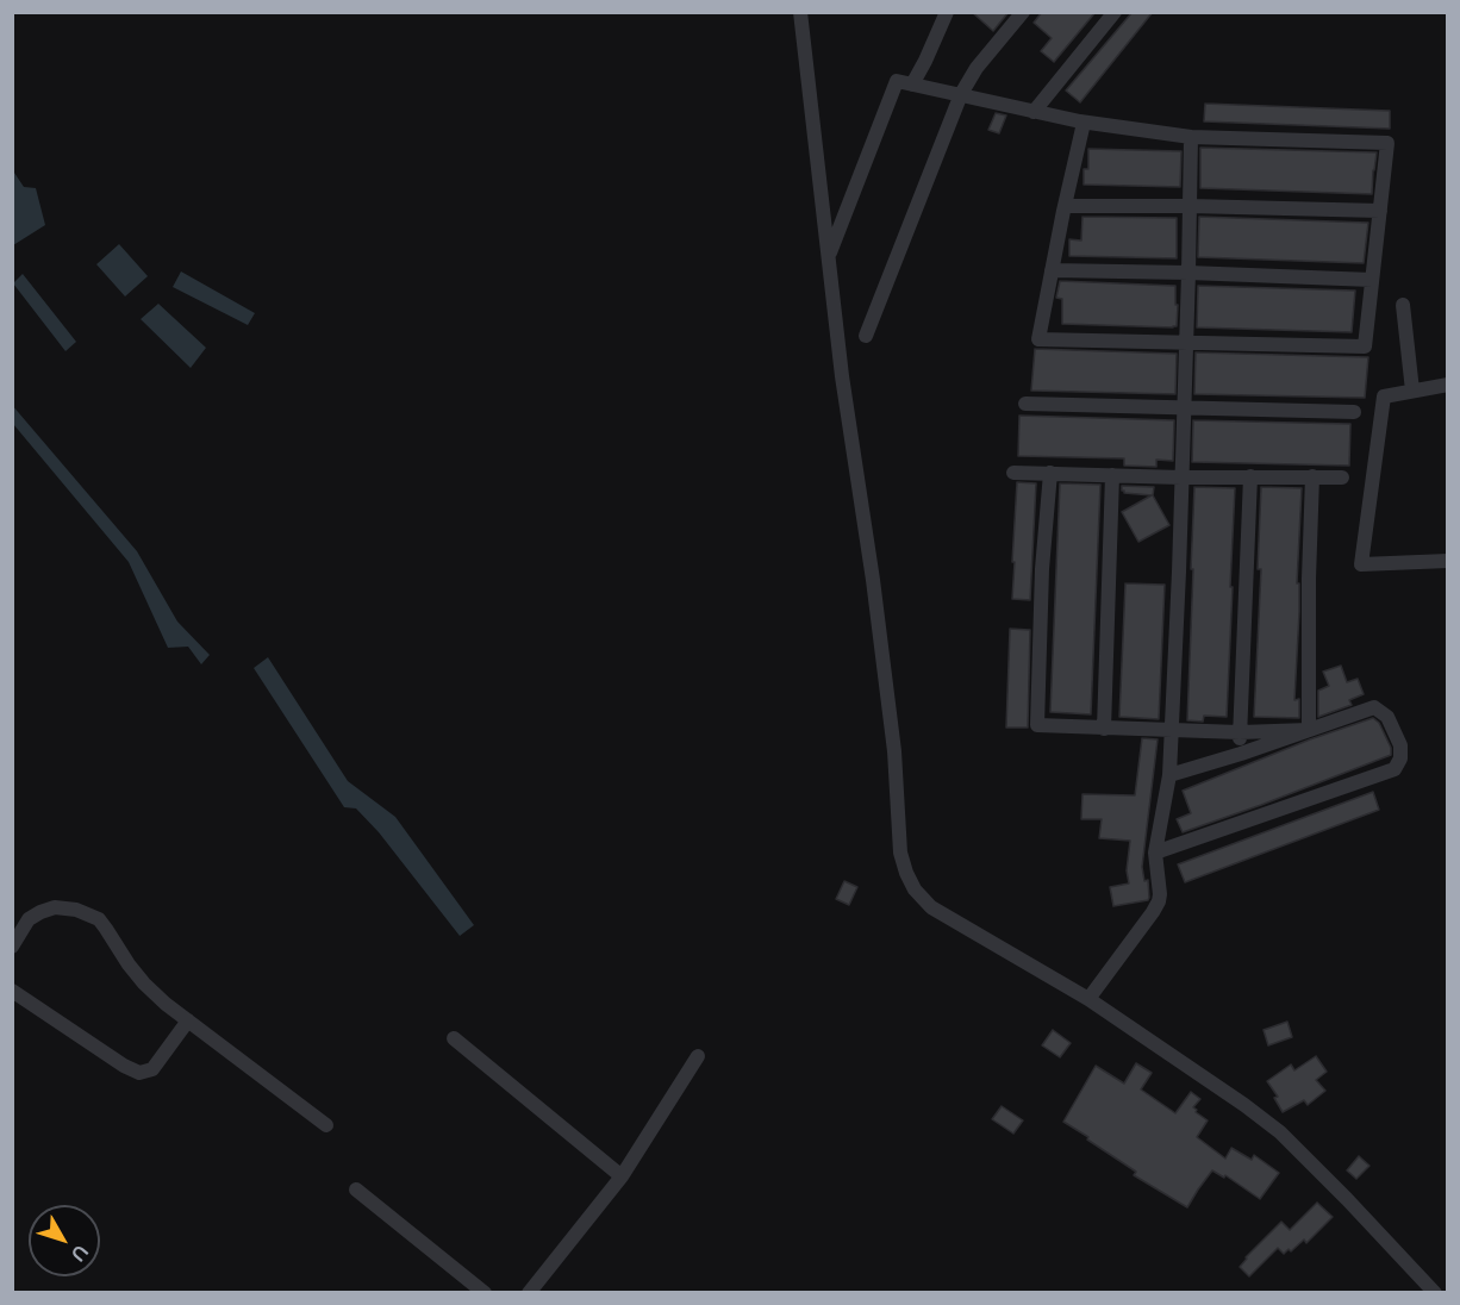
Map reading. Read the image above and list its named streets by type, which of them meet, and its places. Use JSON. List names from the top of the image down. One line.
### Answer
{"north":"bottom right"}
